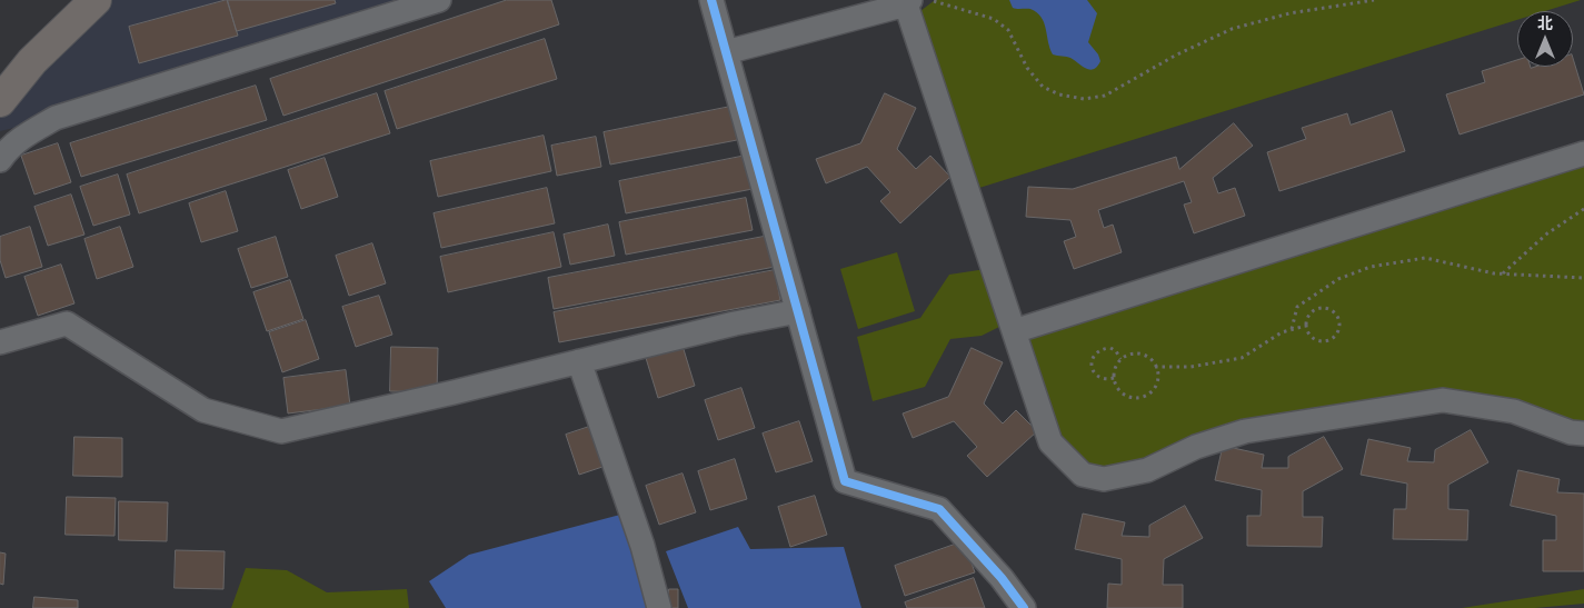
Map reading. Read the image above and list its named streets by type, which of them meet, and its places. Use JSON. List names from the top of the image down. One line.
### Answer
{"north":"top"}
